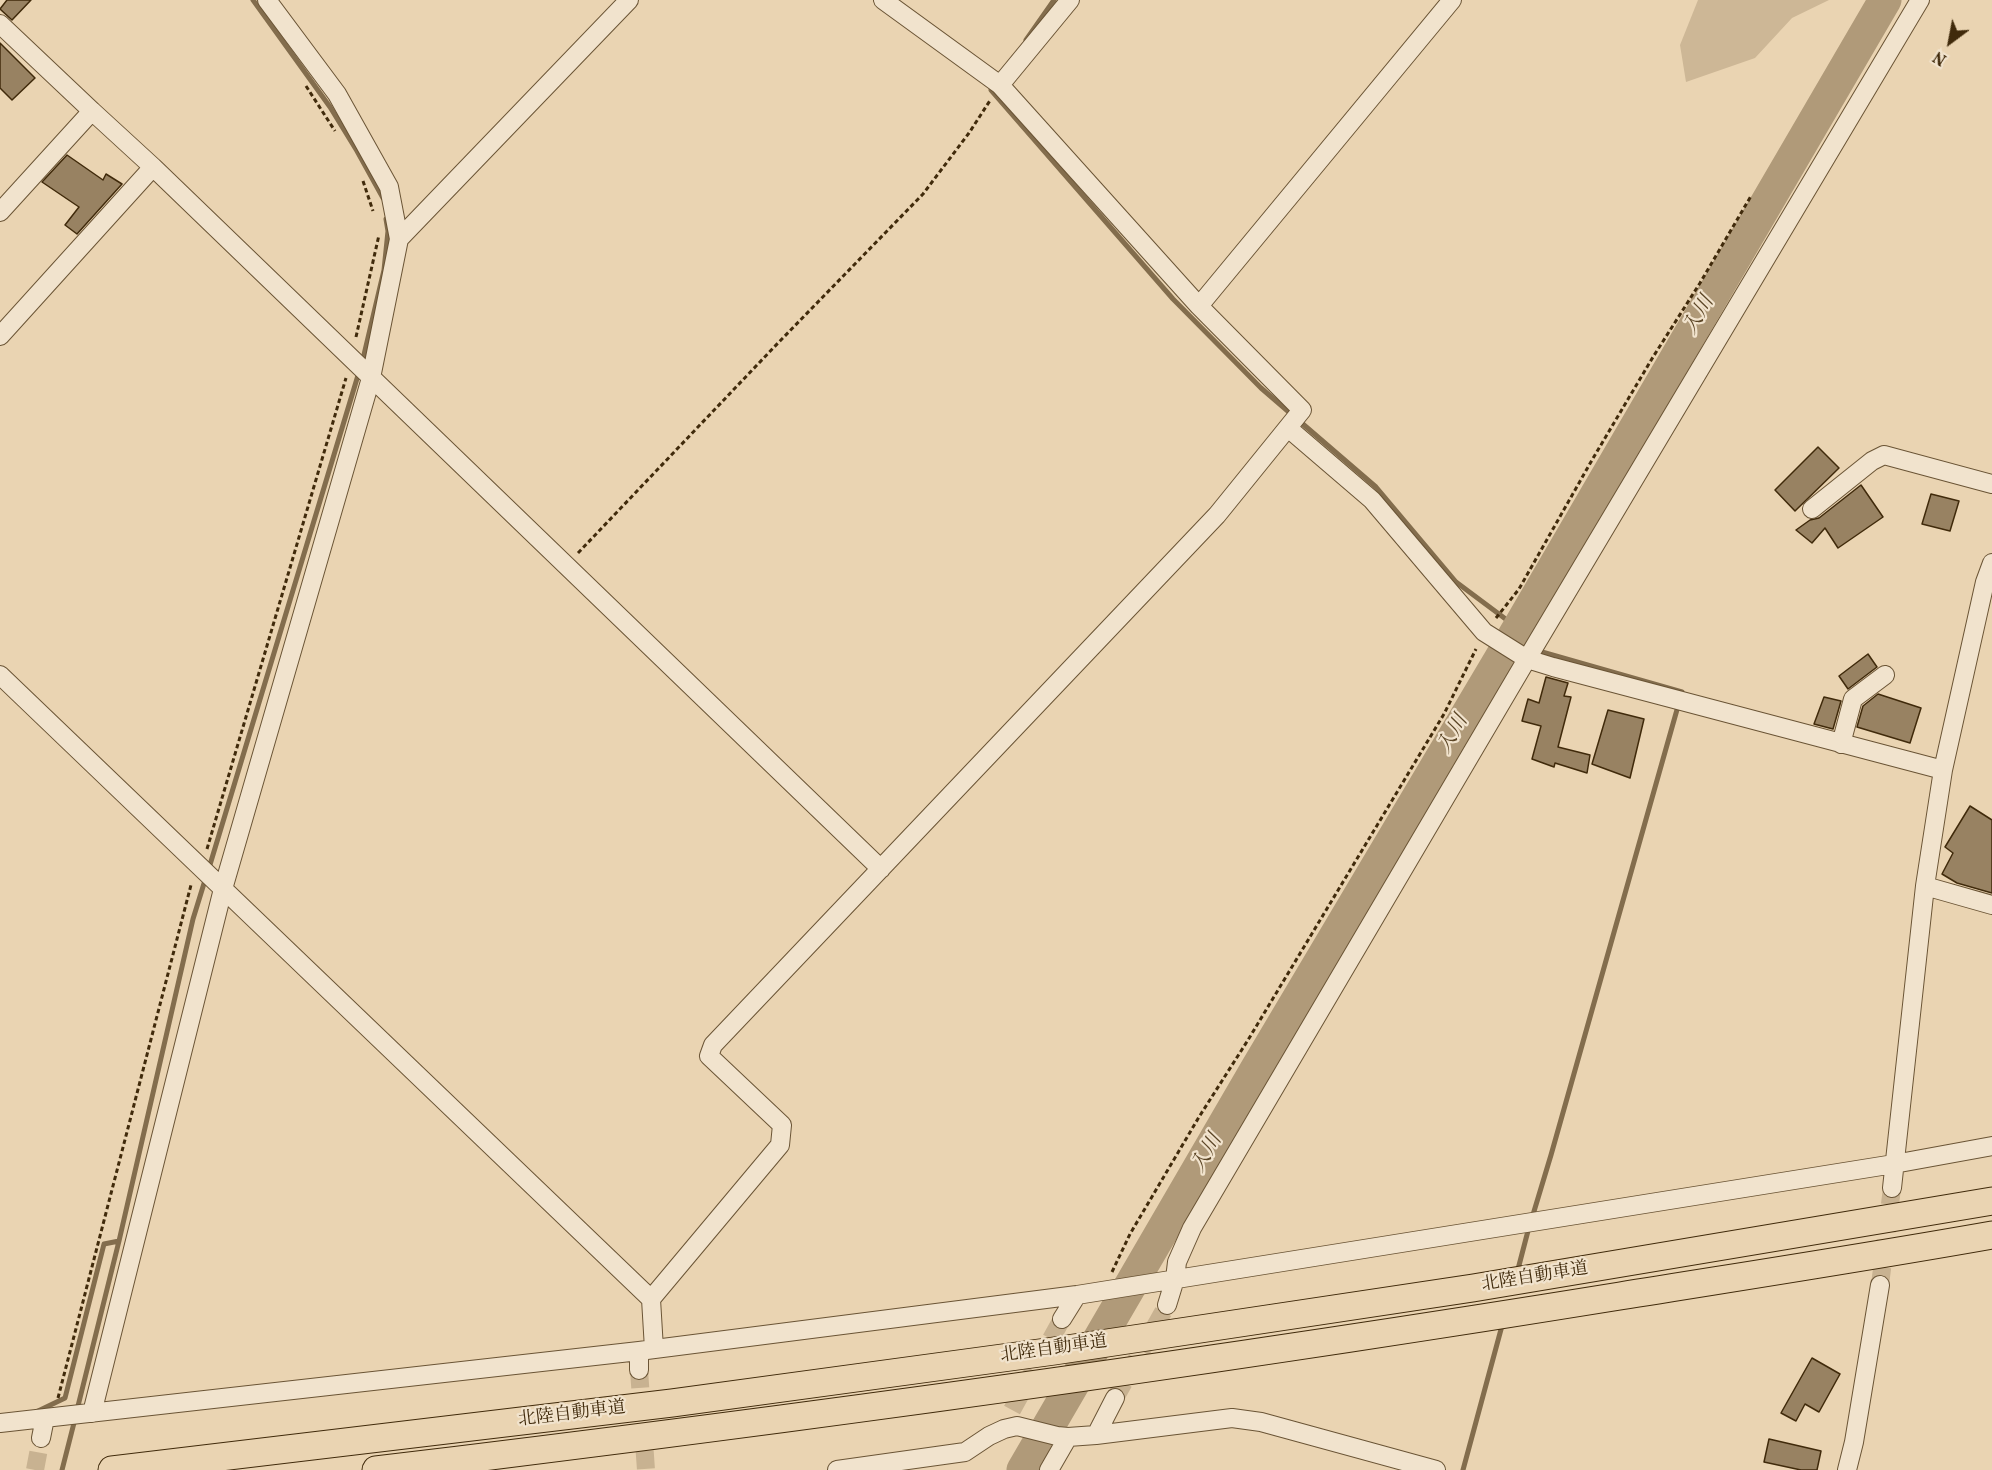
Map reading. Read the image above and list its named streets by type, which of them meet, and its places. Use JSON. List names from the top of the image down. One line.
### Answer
{"streets":{"highway":["北陸自動車道"]},"water":["入川"],"north":"bottom left"}
